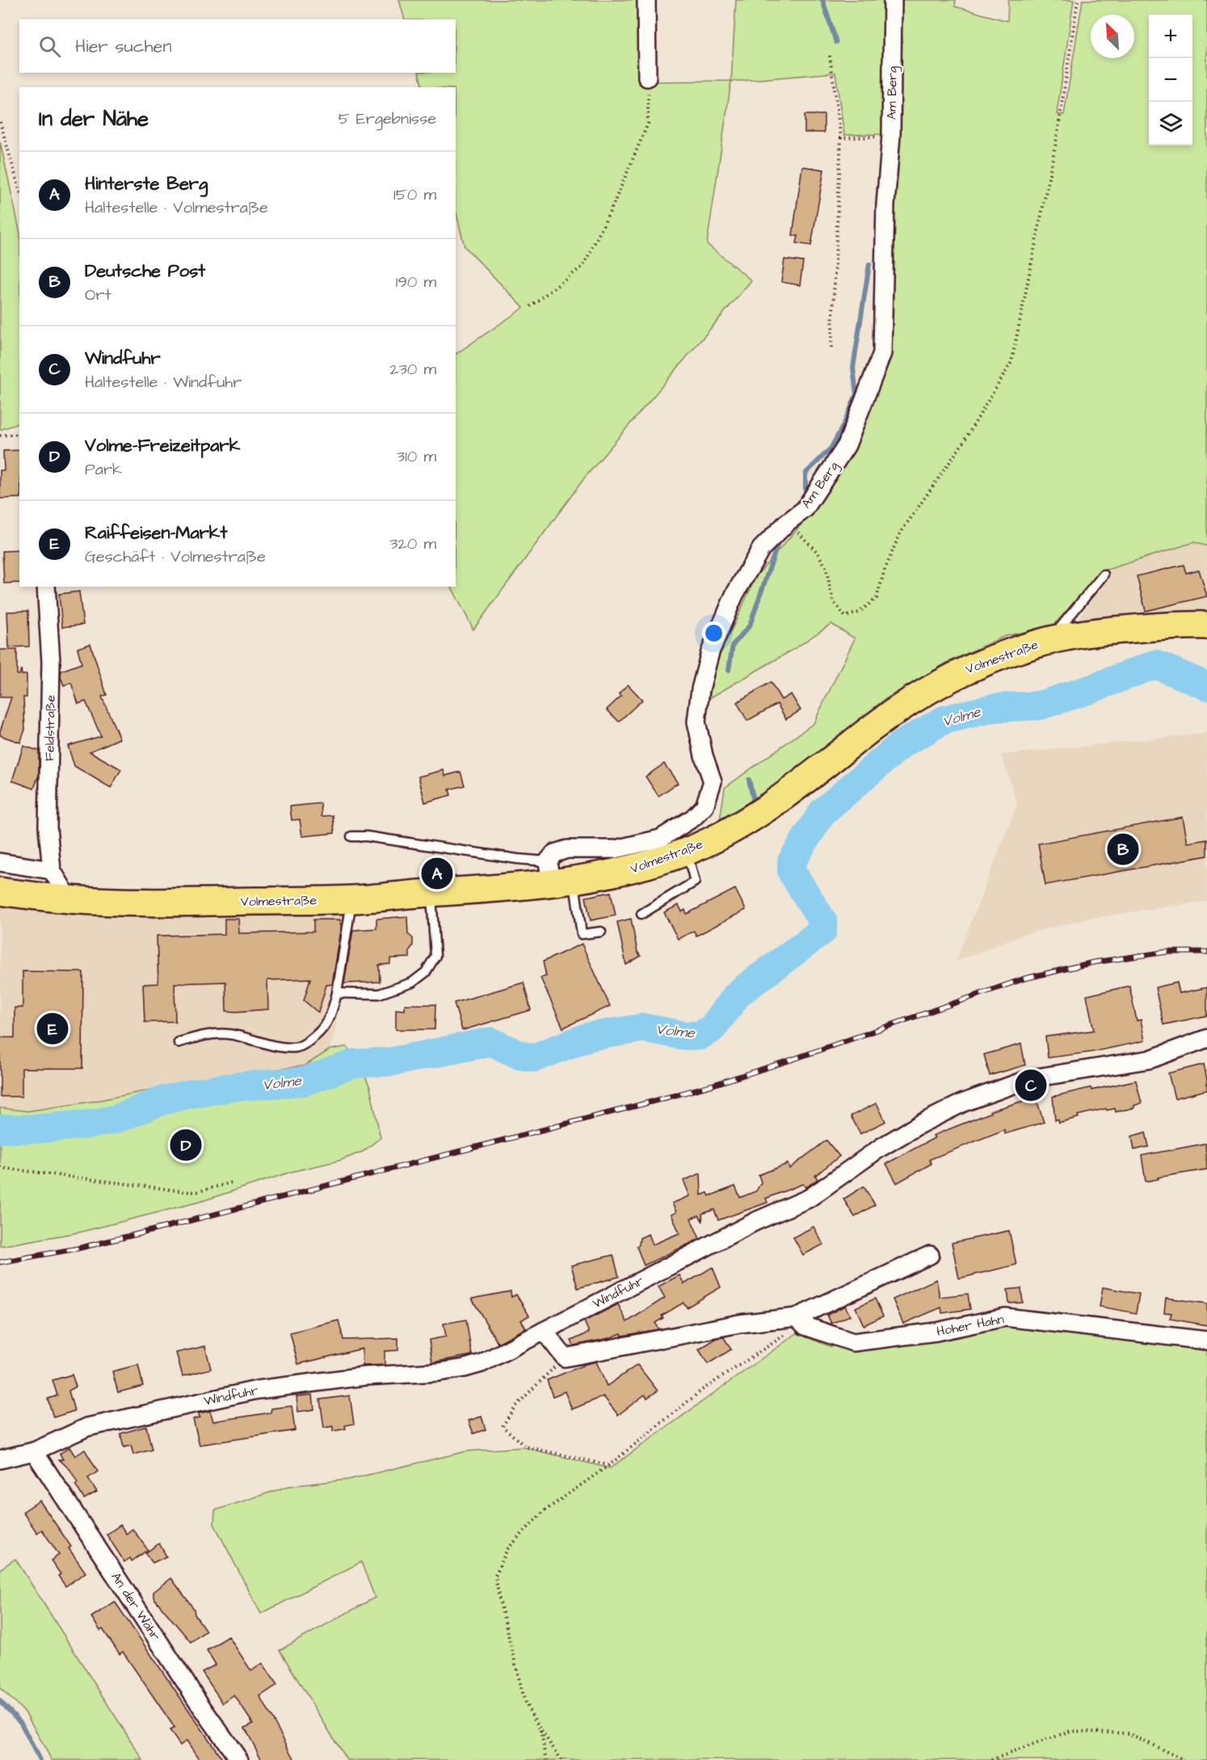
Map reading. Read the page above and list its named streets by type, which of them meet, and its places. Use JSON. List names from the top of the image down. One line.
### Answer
{"streets":{"main road":["Volmestraße"],"street":["Am Berg","Feldstraße","Windfuhr","Hoher Hahn","An der Währ"]},"crossings":[["Am Berg","Volmestraße"],["Windfuhr","An der Währ"]],"water":["Volme"],"north":"top left","page":{"map_buttons":["+","−"],"search":"Hier suchen","heading":["In der Nähe","5 Ergebnisse"],"list":[{"mark":"A","name":"Hinterste Berg","note":"Haltestelle · Volmestraße","value":"150 m"},{"mark":"B","name":"Deutsche Post","note":"Ort","value":"190 m"},{"mark":"C","name":"Windfuhr","note":"Haltestelle · Windfuhr","value":"230 m"},{"mark":"D","name":"Volme-Freizeitpark","note":"Park","value":"310 m"},{"mark":"E","name":"Raiffeisen-Markt","note":"Geschäft · Volmestraße","value":"320 m"}],"pins":["B","A","E","C","D"]}}
